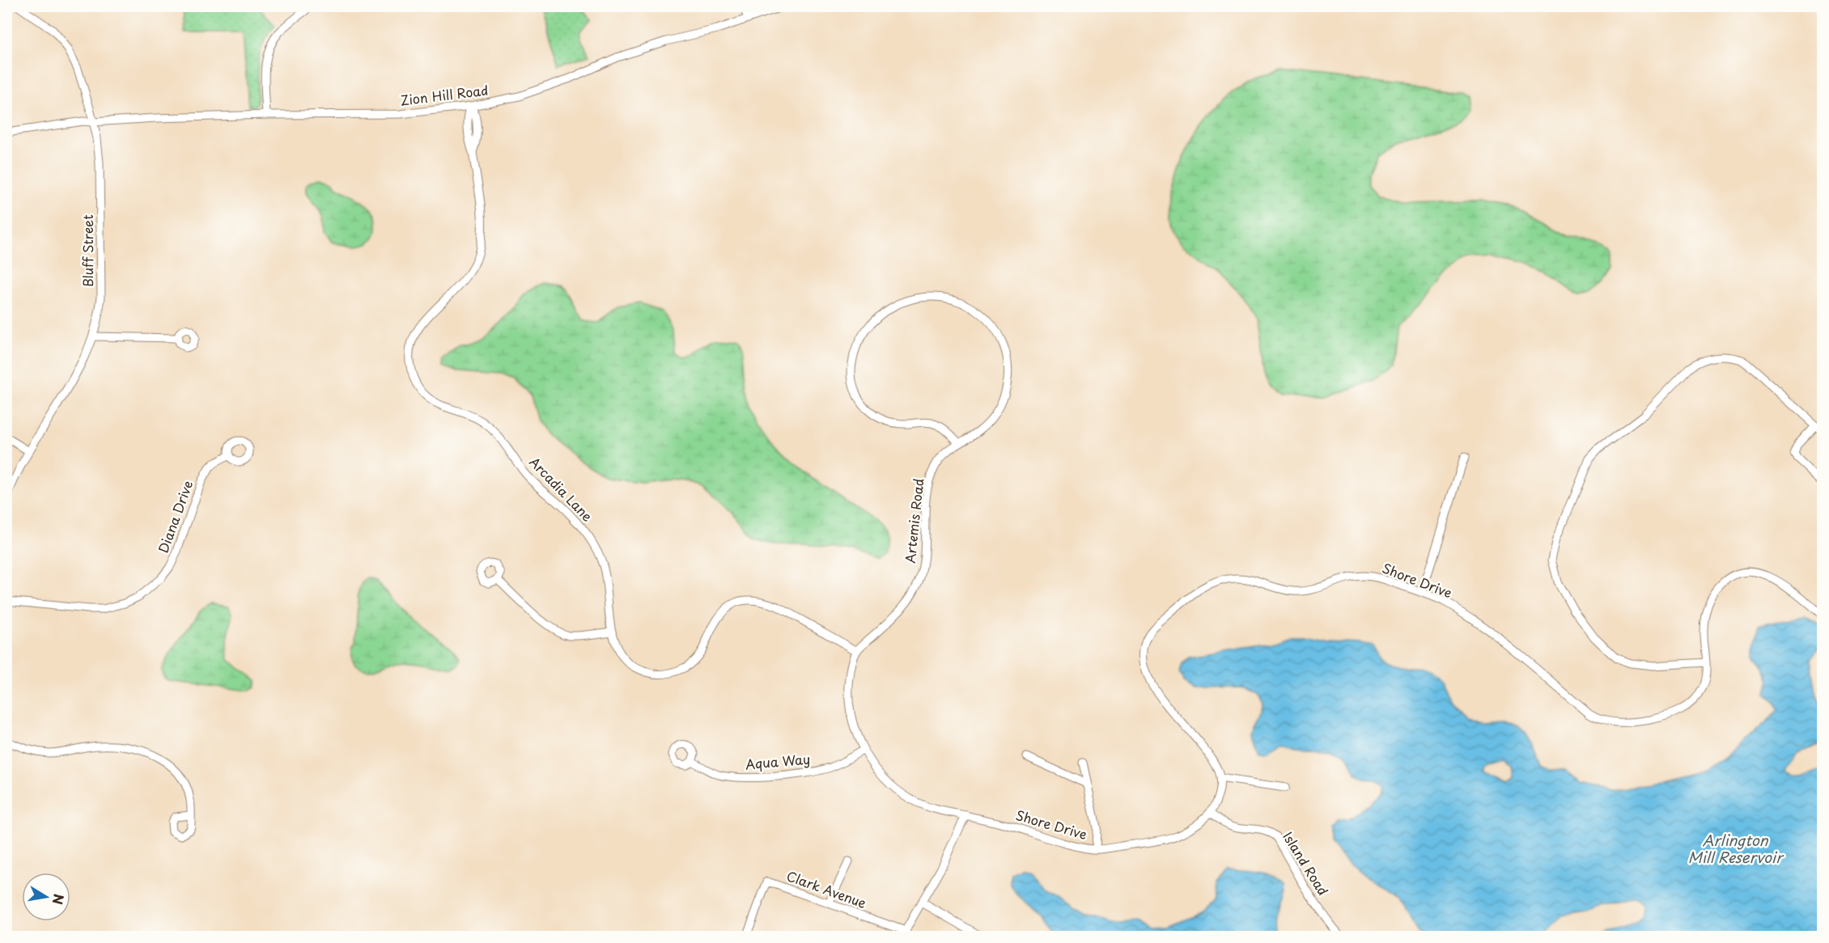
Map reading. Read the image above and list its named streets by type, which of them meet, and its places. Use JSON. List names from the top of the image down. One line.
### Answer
{"streets":{"street":["Zion Hill Road","Bluff Street","Arcadia Lane","Diana Drive","Artemis Road","Shore Drive","Aqua Way","Island Road","Clark Avenue"]},"crossings":[["Zion Hill Road","Bluff Street"],["Zion Hill Road","Arcadia Lane"],["Arcadia Lane","Artemis Road"],["Shore Drive","Island Road"]],"water":["Arlington Mill Reservoir"],"north":"right"}
